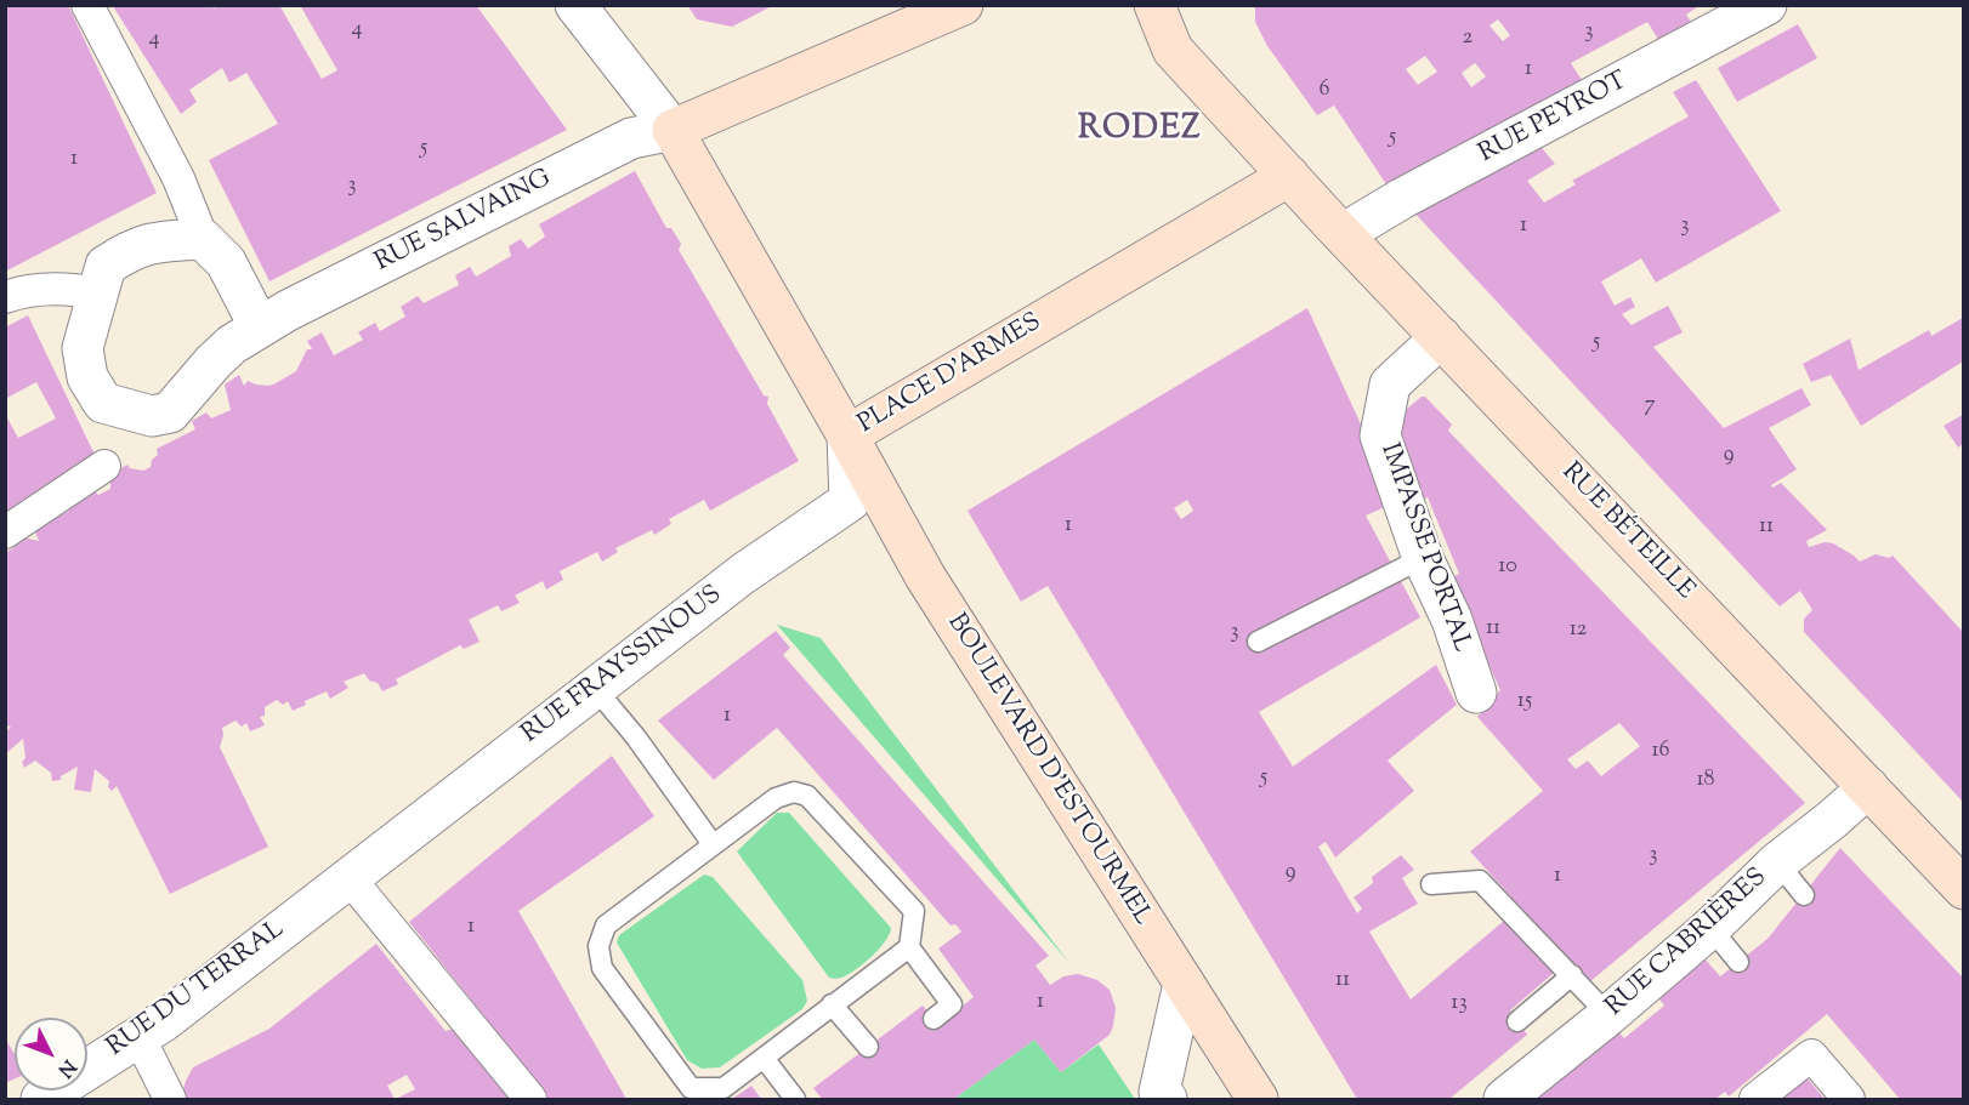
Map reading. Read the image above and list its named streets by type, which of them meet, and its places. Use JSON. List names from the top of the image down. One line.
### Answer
{"streets":{"main road":["PLACE D'ARMES","RUE BÉTEILLE","BOULEVARD D'ESTOURMEL"],"street":["RUE PEYROT","RUE SALVAING","IMPASSE PORTAL","RUE FRAYSSINOUS","RUE CABRIÈRES","RUE DU TERRAL"]},"crossings":[["RUE PEYROT","RUE BÉTEILLE"],["RUE SALVAING","PLACE D'ARMES"],["PLACE D'ARMES","RUE BÉTEILLE"],["PLACE D'ARMES","RUE FRAYSSINOUS"],["PLACE D'ARMES","BOULEVARD D'ESTOURMEL"],["RUE BÉTEILLE","IMPASSE PORTAL"],["RUE BÉTEILLE","RUE CABRIÈRES"],["RUE FRAYSSINOUS","BOULEVARD D'ESTOURMEL"],["RUE FRAYSSINOUS","RUE DU TERRAL"]],"districts":["RODEZ"],"house_numbers":["4","3","2","4","1","6","5","5","1","3","1","3","5","7","9","1","11","10","11","12","3","15","1","16","5","18","3","9","1","1","11","1","13"],"north":"bottom right"}
